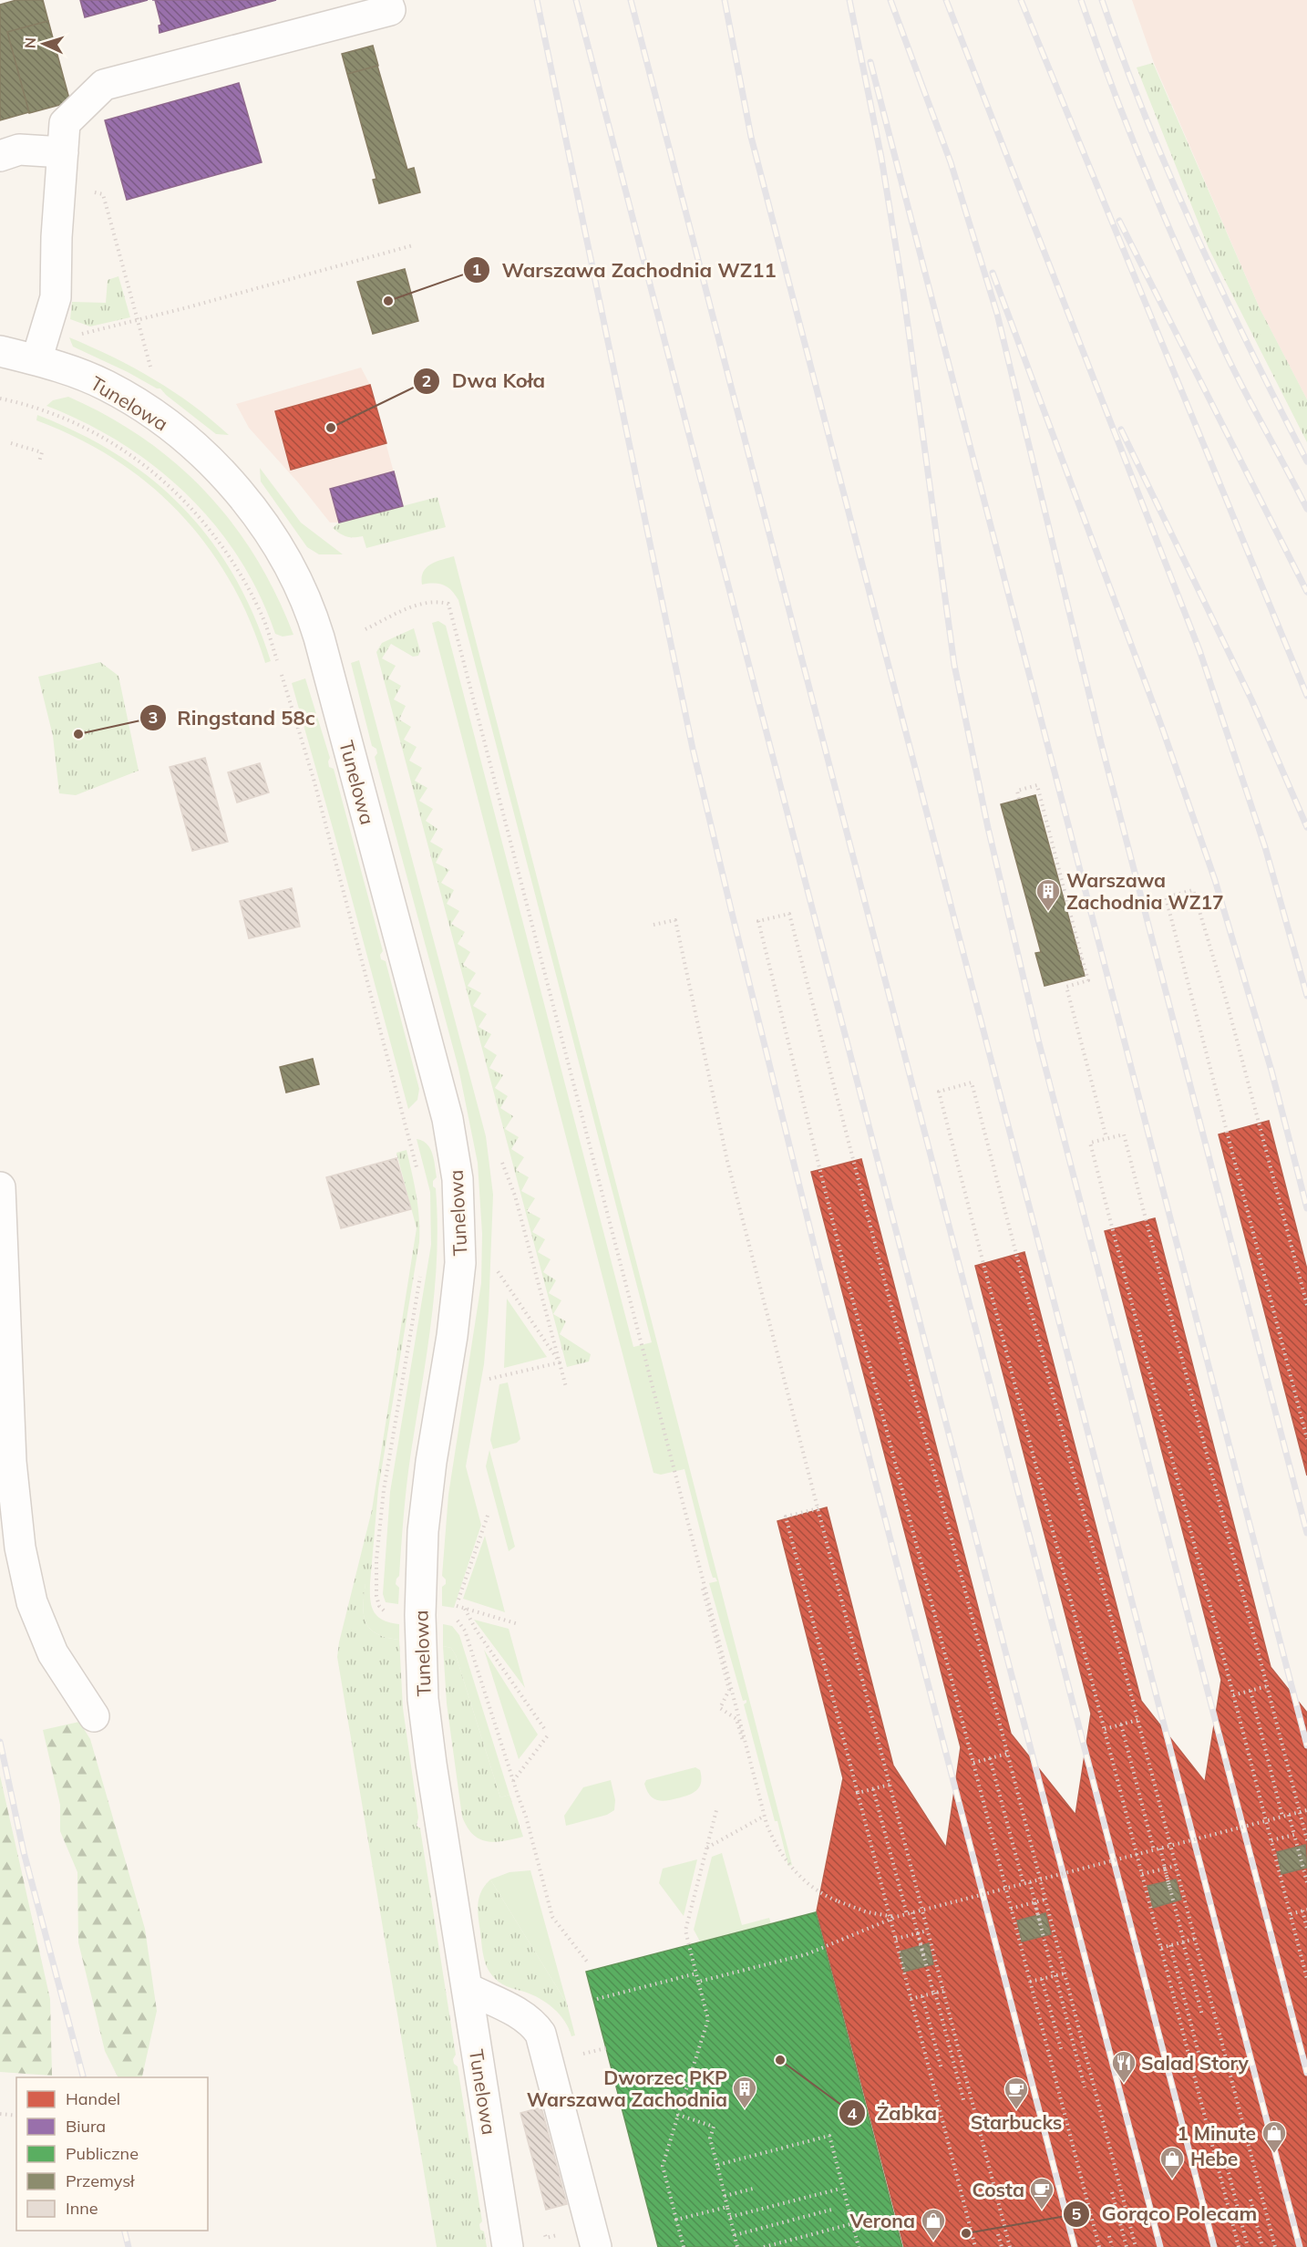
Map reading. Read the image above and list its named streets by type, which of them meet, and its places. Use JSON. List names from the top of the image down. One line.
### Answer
{"streets":{"street":["Tunelowa"]},"places":{"other":["Warszawa Zachodnia WZ11","Dwa Koła","Ringstand 58c","Żabka","Gorąco Polecam"],"building":["Warszawa Zachodnia WZ17","Dworzec PKP Warszawa Zachodnia"],"restaurant":["Salad Story"],"cafe":["Starbucks","Costa"],"shop":["1 Minute","Hebe","Verona"]},"legend":["Handel","Biura","Publiczne","Przemysł","Inne"],"north":"left"}
